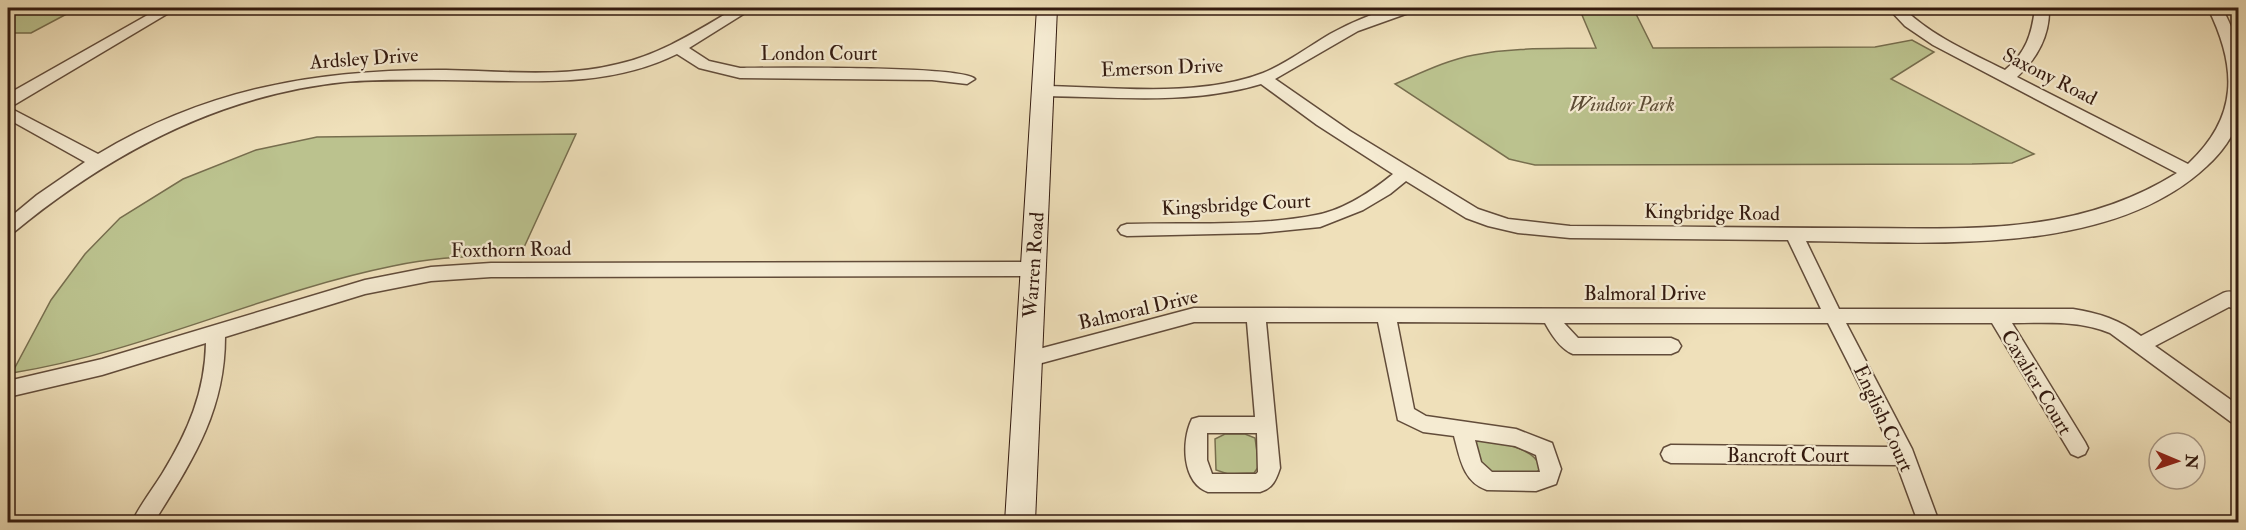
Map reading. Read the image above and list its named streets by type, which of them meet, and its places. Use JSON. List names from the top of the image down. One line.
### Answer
{"streets":{"main road":["Warren Road"],"street":["London Court","Ardsley Drive","Emerson Drive","Saxony Road","Kingsbridge Court","Kingbridge Road","Foxthorn Road","Balmoral Drive","Cavalier Court","English Court","Bancroft Court"]},"crossings":[["London Court","Ardsley Drive"],["Emerson Drive","Kingbridge Road"],["Emerson Drive","Warren Road"],["Saxony Road","Kingbridge Road"],["Kingsbridge Court","Kingbridge Road"],["Kingbridge Road","English Court"],["Foxthorn Road","Warren Road"],["Warren Road","Balmoral Drive"],["Balmoral Drive","Cavalier Court"],["Balmoral Drive","English Court"],["English Court","Bancroft Court"]],"parks":["Windsor Park"],"north":"right"}
